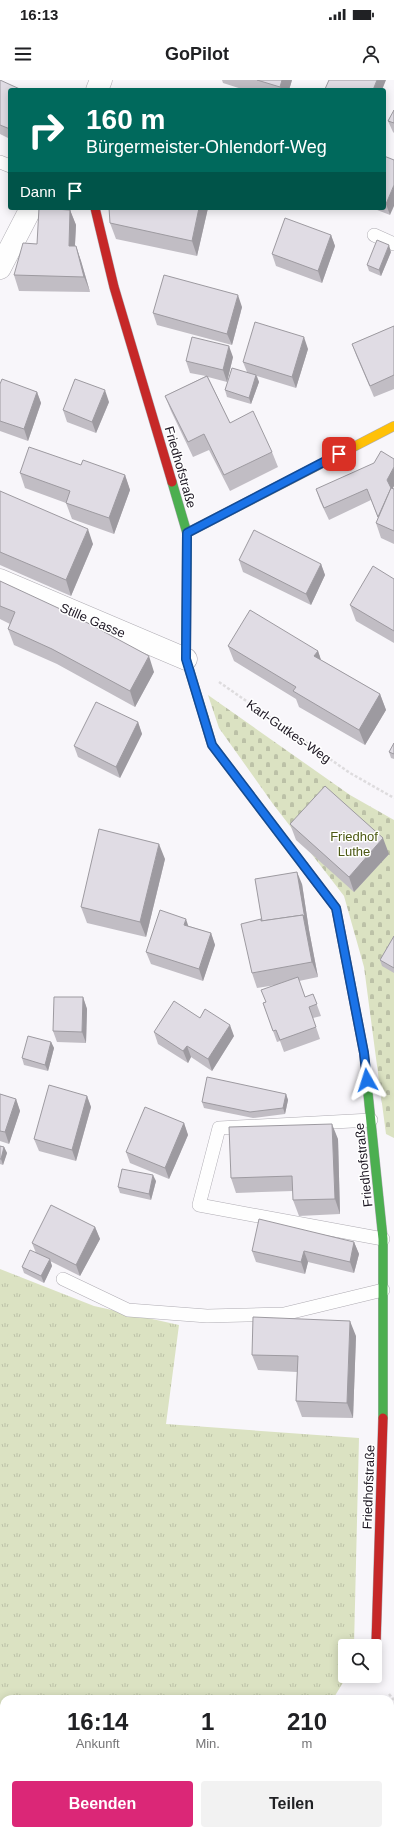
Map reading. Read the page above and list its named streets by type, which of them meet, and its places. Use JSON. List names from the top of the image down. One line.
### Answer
{"streets":{"street":["Friedhofstraße","Stille Gasse"],"path":["Karl-Gutkes-Weg"]},"crossings":[["Friedhofstraße","Stille Gasse"]],"parks":["Friedhof Luthe"],"page":{"status":"16:13","header":"GoPilot","turn":["160 m","Bürgermeister-Ohlendorf-Weg"],"then":"Dann","eta":["16:14","Ankunft","1","Min.","210","m"],"buttons":["Beenden","Teilen"]}}
